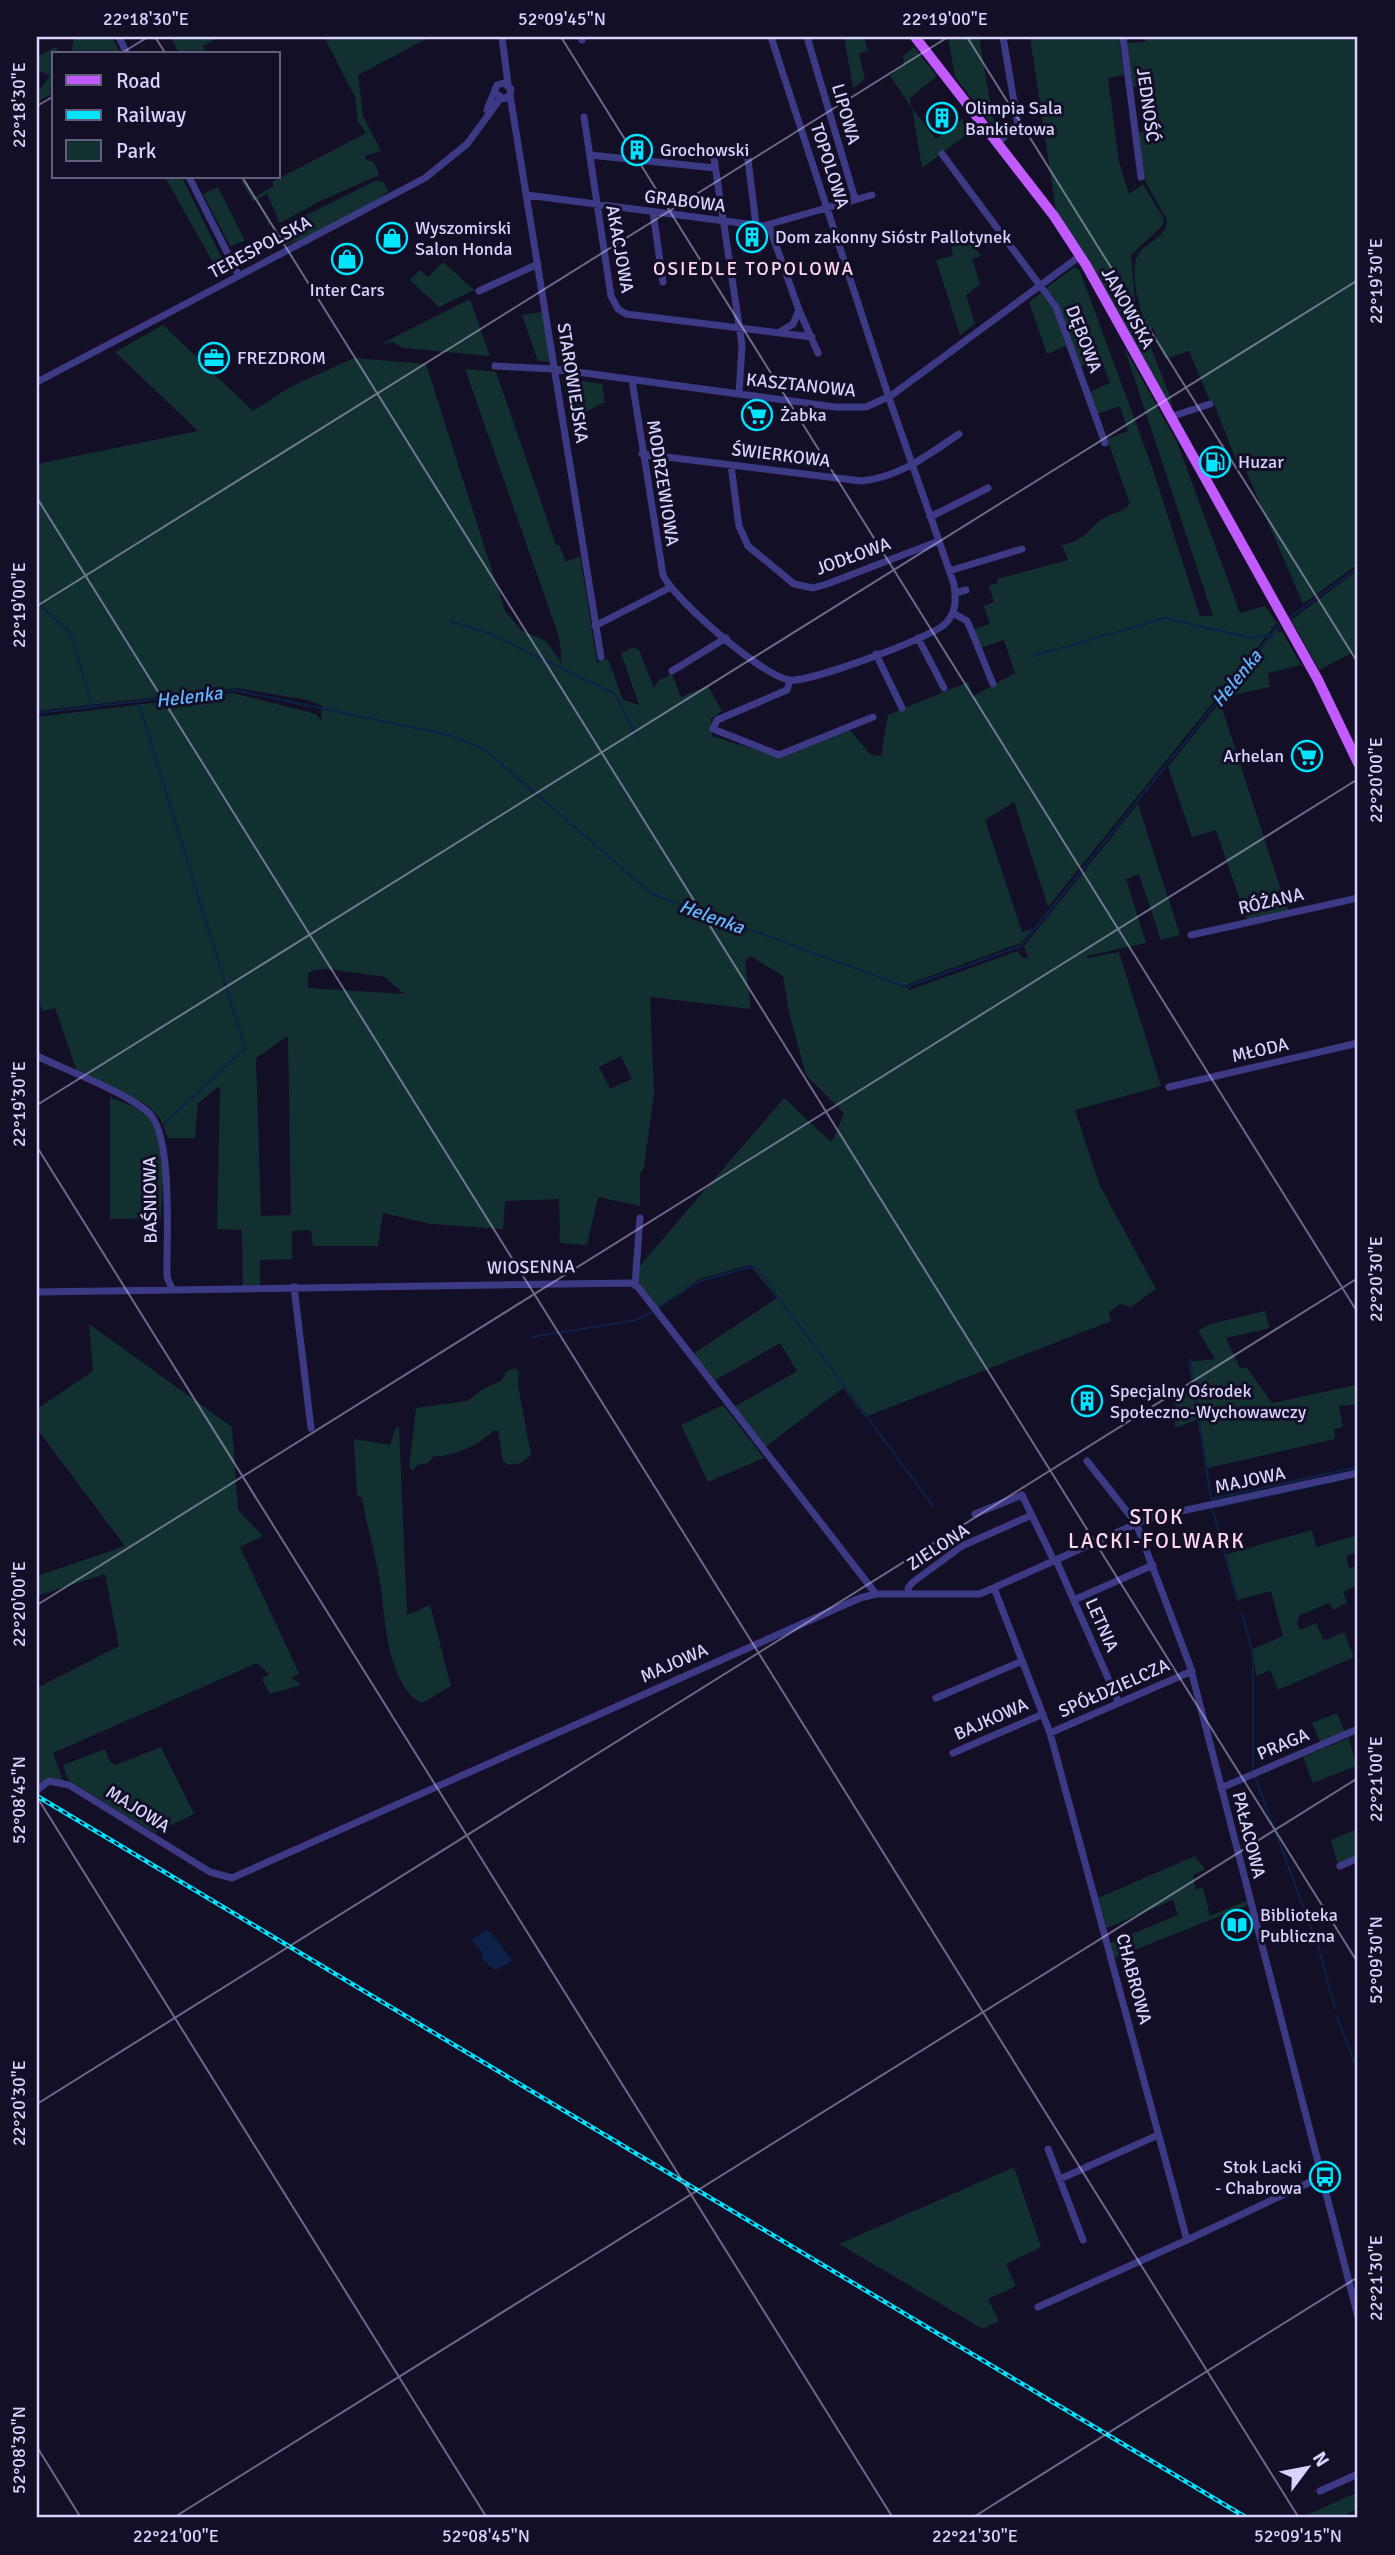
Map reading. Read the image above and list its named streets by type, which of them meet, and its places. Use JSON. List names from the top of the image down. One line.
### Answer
{"streets":{"main road":["JANOWSKA"],"street":["JEDNOŚĆ","LIPOWA","TOPOLOWA","GRABOWA","TERESPOLSKA","AKACJOWA","DĘBOWA","STAROWIEJSKA","KASZTANOWA","ŚWIERKOWA","MODRZEWIOWA","JODŁOWA","RÓŻANA","MŁODA","BAŚNIOWA","WIOSENNA","MAJOWA","ZIELONA","LETNIA","SPÓŁDZIELCZA","BAJKOWA","PRAGA","PAŁACOWA","CHABROWA"]},"crossings":[["TOPOLOWA","KASZTANOWA"],["TOPOLOWA","ŚWIERKOWA"],["TOPOLOWA","JODŁOWA"],["GRABOWA","AKACJOWA"],["GRABOWA","STAROWIEJSKA"],["TERESPOLSKA","STAROWIEJSKA"],["JANOWSKA","KASZTANOWA"],["DĘBOWA","KASZTANOWA"],["STAROWIEJSKA","KASZTANOWA"],["KASZTANOWA","MODRZEWIOWA"],["ŚWIERKOWA","MODRZEWIOWA"],["ŚWIERKOWA","JODŁOWA"],["BAŚNIOWA","WIOSENNA"],["MAJOWA","ZIELONA"],["MAJOWA","LETNIA"],["MAJOWA","PAŁACOWA"],["MAJOWA","CHABROWA"],["ZIELONA","LETNIA"],["LETNIA","SPÓŁDZIELCZA"],["SPÓŁDZIELCZA","PAŁACOWA"],["SPÓŁDZIELCZA","CHABROWA"],["BAJKOWA","CHABROWA"],["PRAGA","PAŁACOWA"]],"districts":["OSIEDLE TOPOLOWA","STOK LACKI-FOLWARK"],"water":["Helenka"],"places":{"building":["Olimpia Sala Bankietowa","Grochowski","Dom zakonny Sióstr Pallotynek","Specjalny Ośrodek Społeczno-Wychowawczy"],"shop":["Wyszomirski Salon Honda","Inter Cars"],"office":["FREZDROM"],"supermarket":["Żabka","Arhelan"],"fuel station":["Huzar"],"library":["Biblioteka Publiczna"],"bus stop":["Stok Lacki - Chabrowa"]},"legend":["Road","Railway","Park"],"north":"top right","coordinates":["22°18'30\"E","52°09'45\"N","22°19'00\"E","22°19'30\"E","22°20'00\"E","22°20'30\"E","22°21'00\"E","52°08'45\"N","52°09'30\"N","22°21'30\"E","52°08'30\"N","52°09'15\"N"]}
